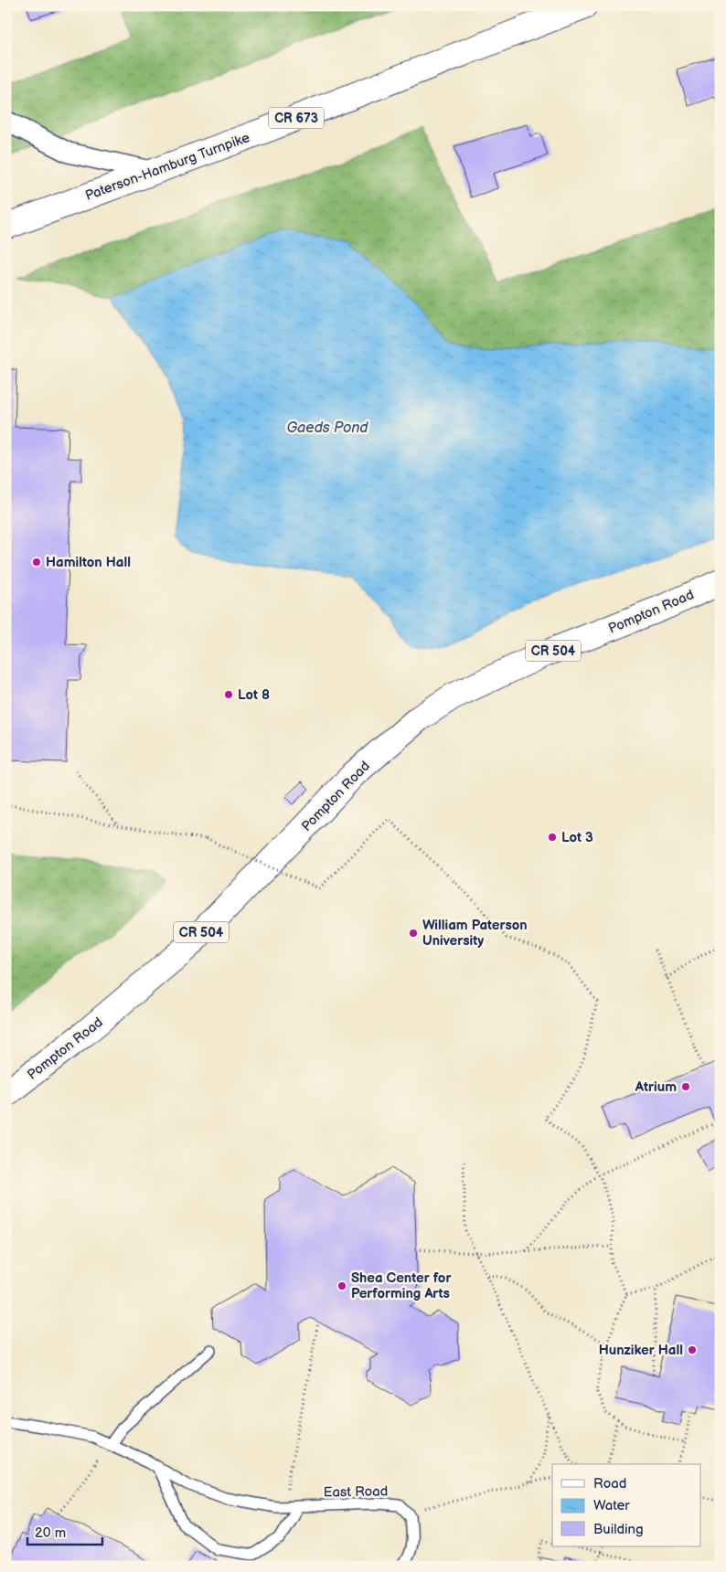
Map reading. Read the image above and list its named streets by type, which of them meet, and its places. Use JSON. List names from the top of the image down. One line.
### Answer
{"streets":{"main road":["CR 673","Paterson-Hamburg Turnpike","Pompton Road","CR 504"],"lane":["East Road"]},"water":["Gaeds Pond"],"places":["Hamilton Hall","Lot 8","Lot 3","William Paterson University","Atrium","Shea Center for Performing Arts","Hunziker Hall"],"legend":["Road","Water","Building"],"scale_bar":"20 m"}
